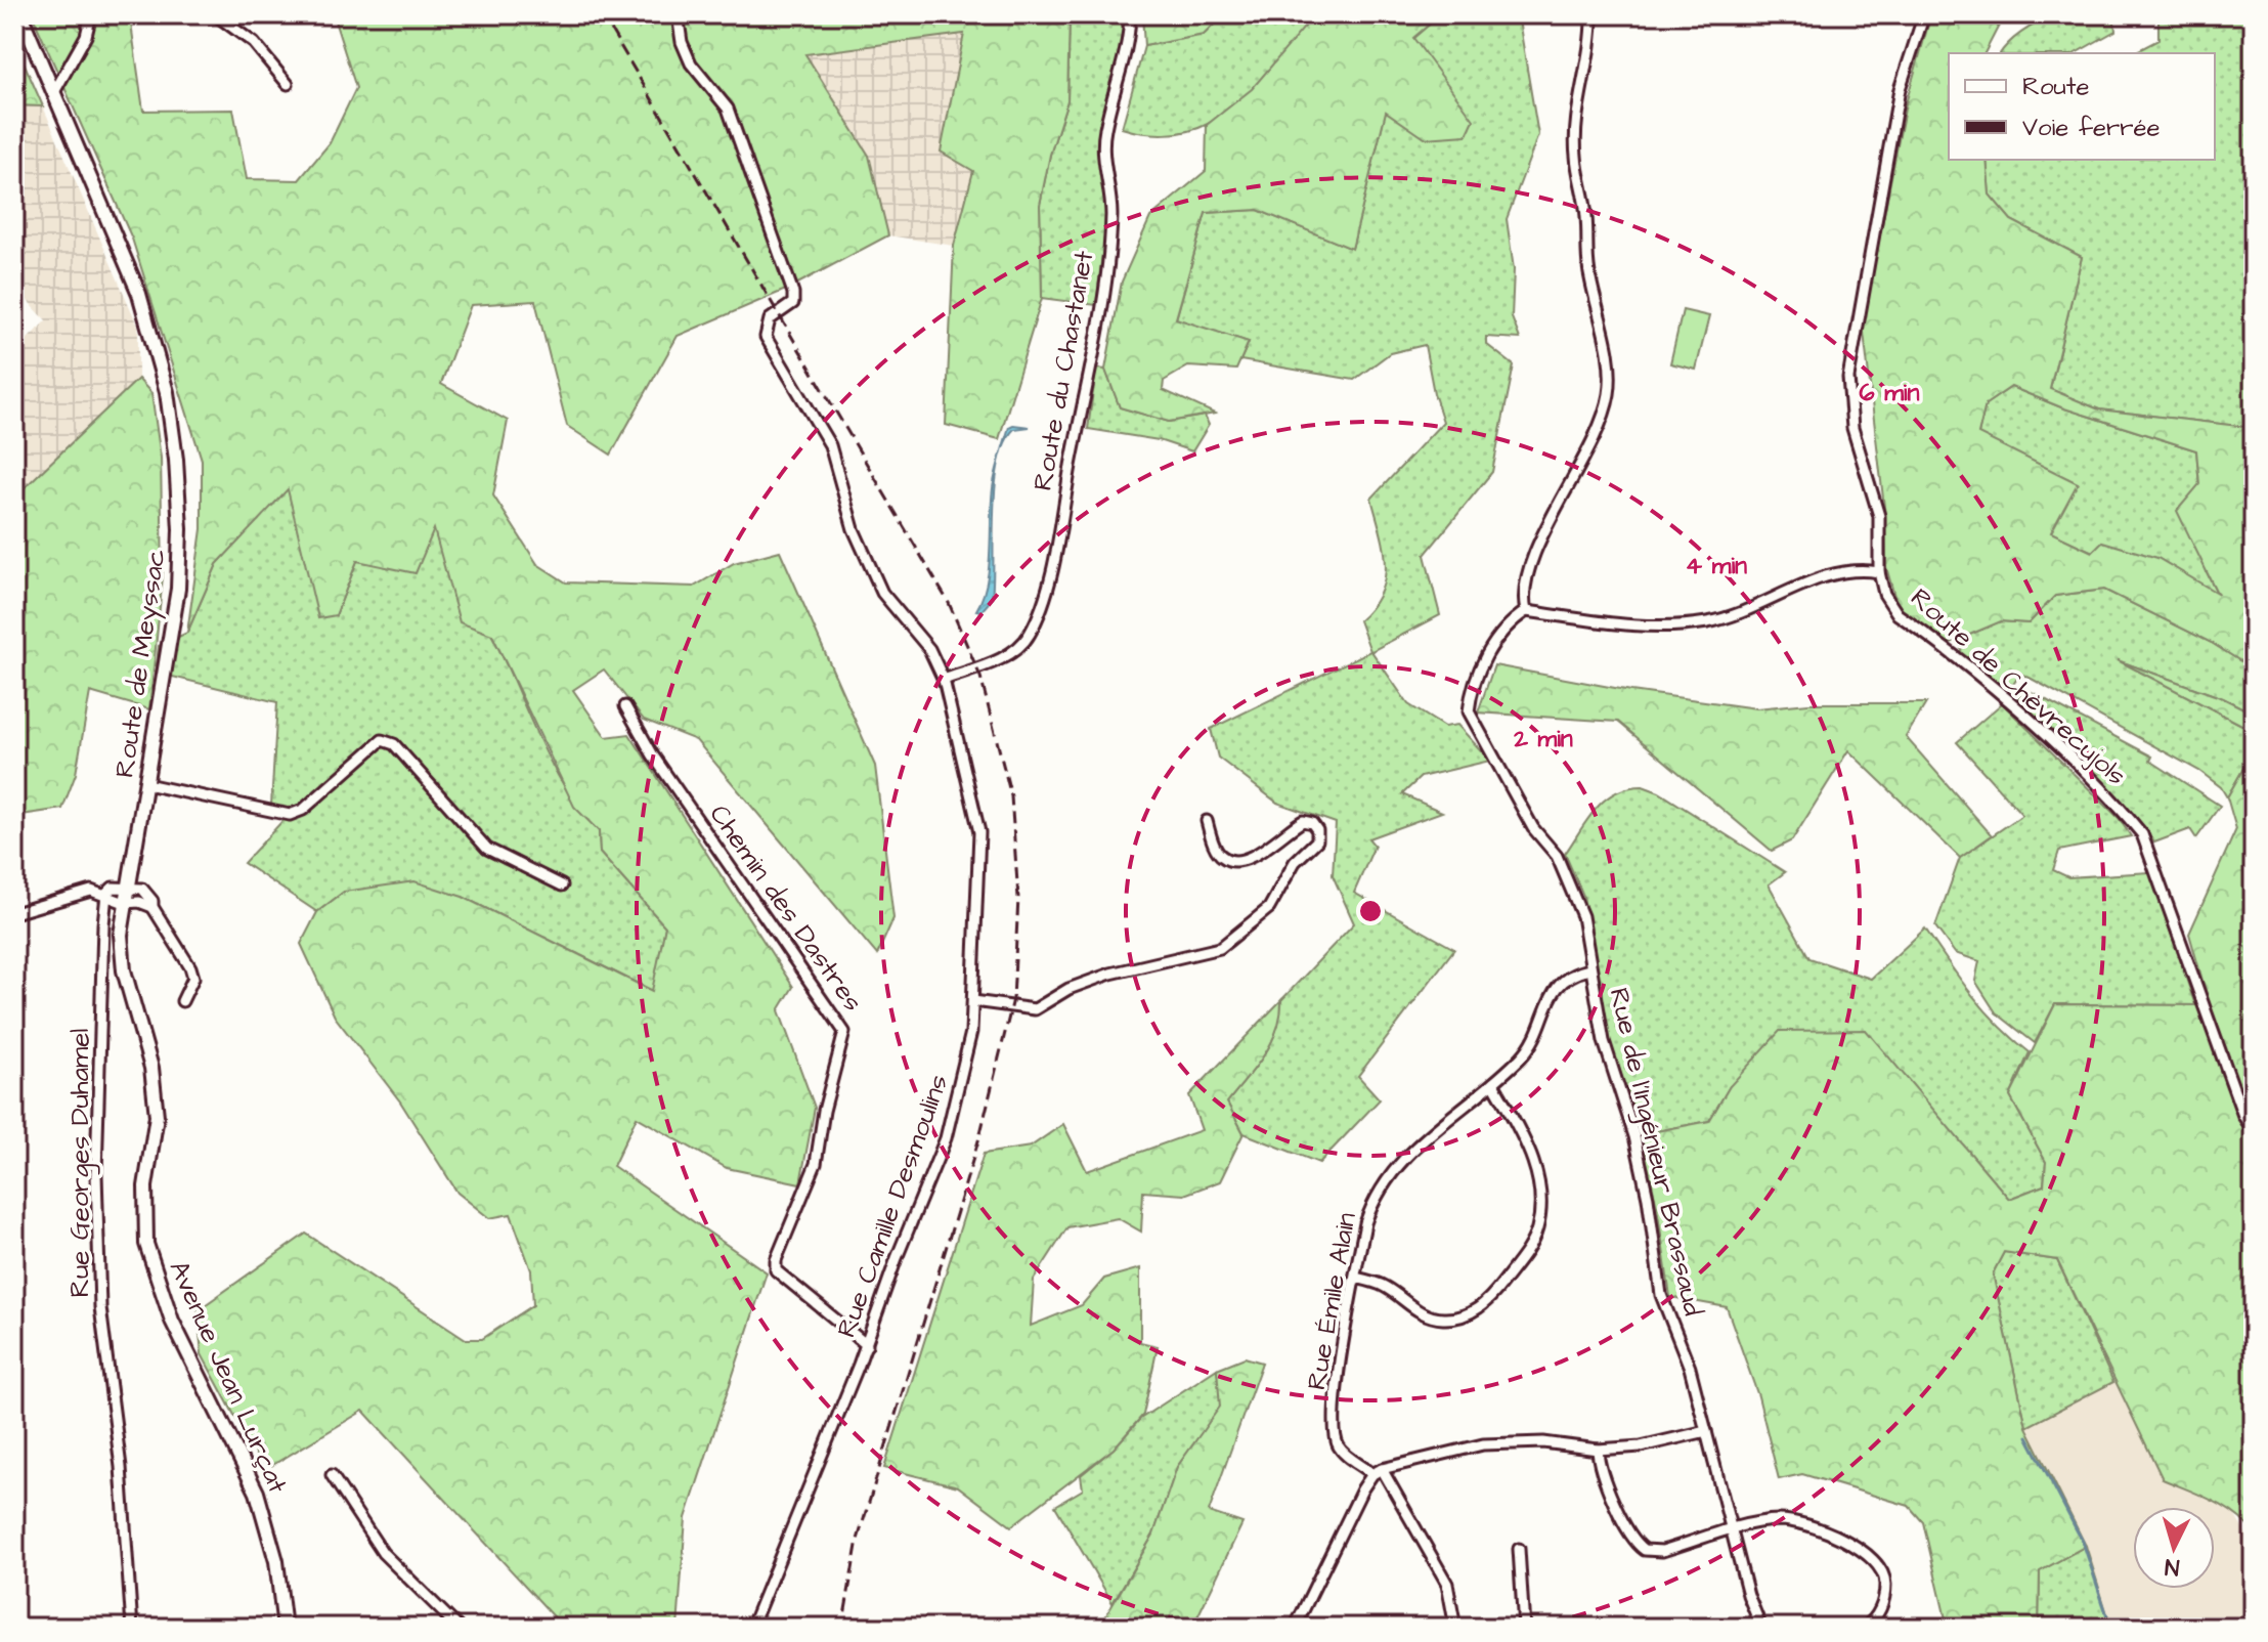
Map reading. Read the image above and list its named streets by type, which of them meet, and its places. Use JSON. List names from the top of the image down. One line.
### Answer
{"streets":{"main road":["Route de Meyssac","Avenue Jean Lurçat"],"street":["Route du Chastanet","Route de Chèvrecujols","Chemin des Dastres","Rue de l'Ingénieur Brassaud","Rue Georges Duhamel","Rue Camille Desmoulins","Rue Émile Alain"]},"crossings":[["Route du Chastanet","Rue Camille Desmoulins"],["Route de Meyssac","Avenue Jean Lurçat"],["Chemin des Dastres","Rue Camille Desmoulins"],["Rue de l'Ingénieur Brassaud","Rue Émile Alain"]],"legend":["Route","Voie ferrée"],"north":"bottom","rings":["6 min","4 min","2 min"]}
